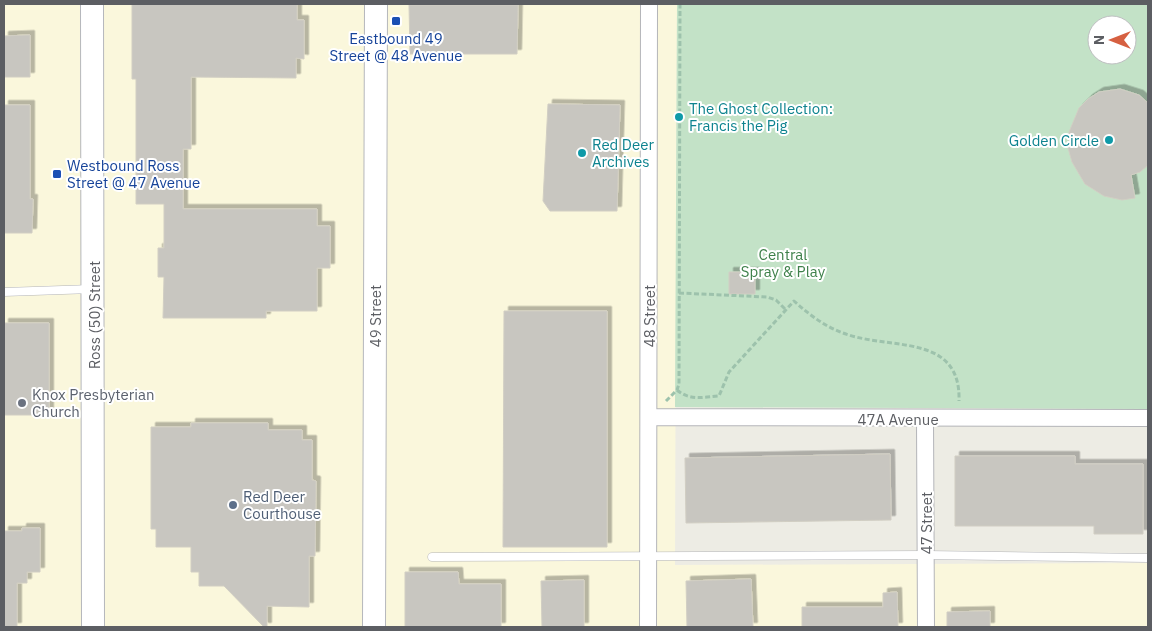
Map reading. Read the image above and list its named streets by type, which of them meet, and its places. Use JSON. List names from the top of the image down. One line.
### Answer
{"streets":{"main road":["Ross (50) Street","49 Street"],"street":["48 Street","47A Avenue","47 Street"]},"crossings":[["48 Street","47A Avenue"],["47A Avenue","47 Street"]],"parks":["Central Spray & Play"],"places":{"transit":["Eastbound 49 Street @ 48 Avenue","Westbound Ross Street @ 47 Avenue"],"other":["The Ghost Collection: Francis the Pig","Golden Circle","Red Deer Archives","Knox Presbyterian Church","Red Deer Courthouse"]},"north":"left"}
